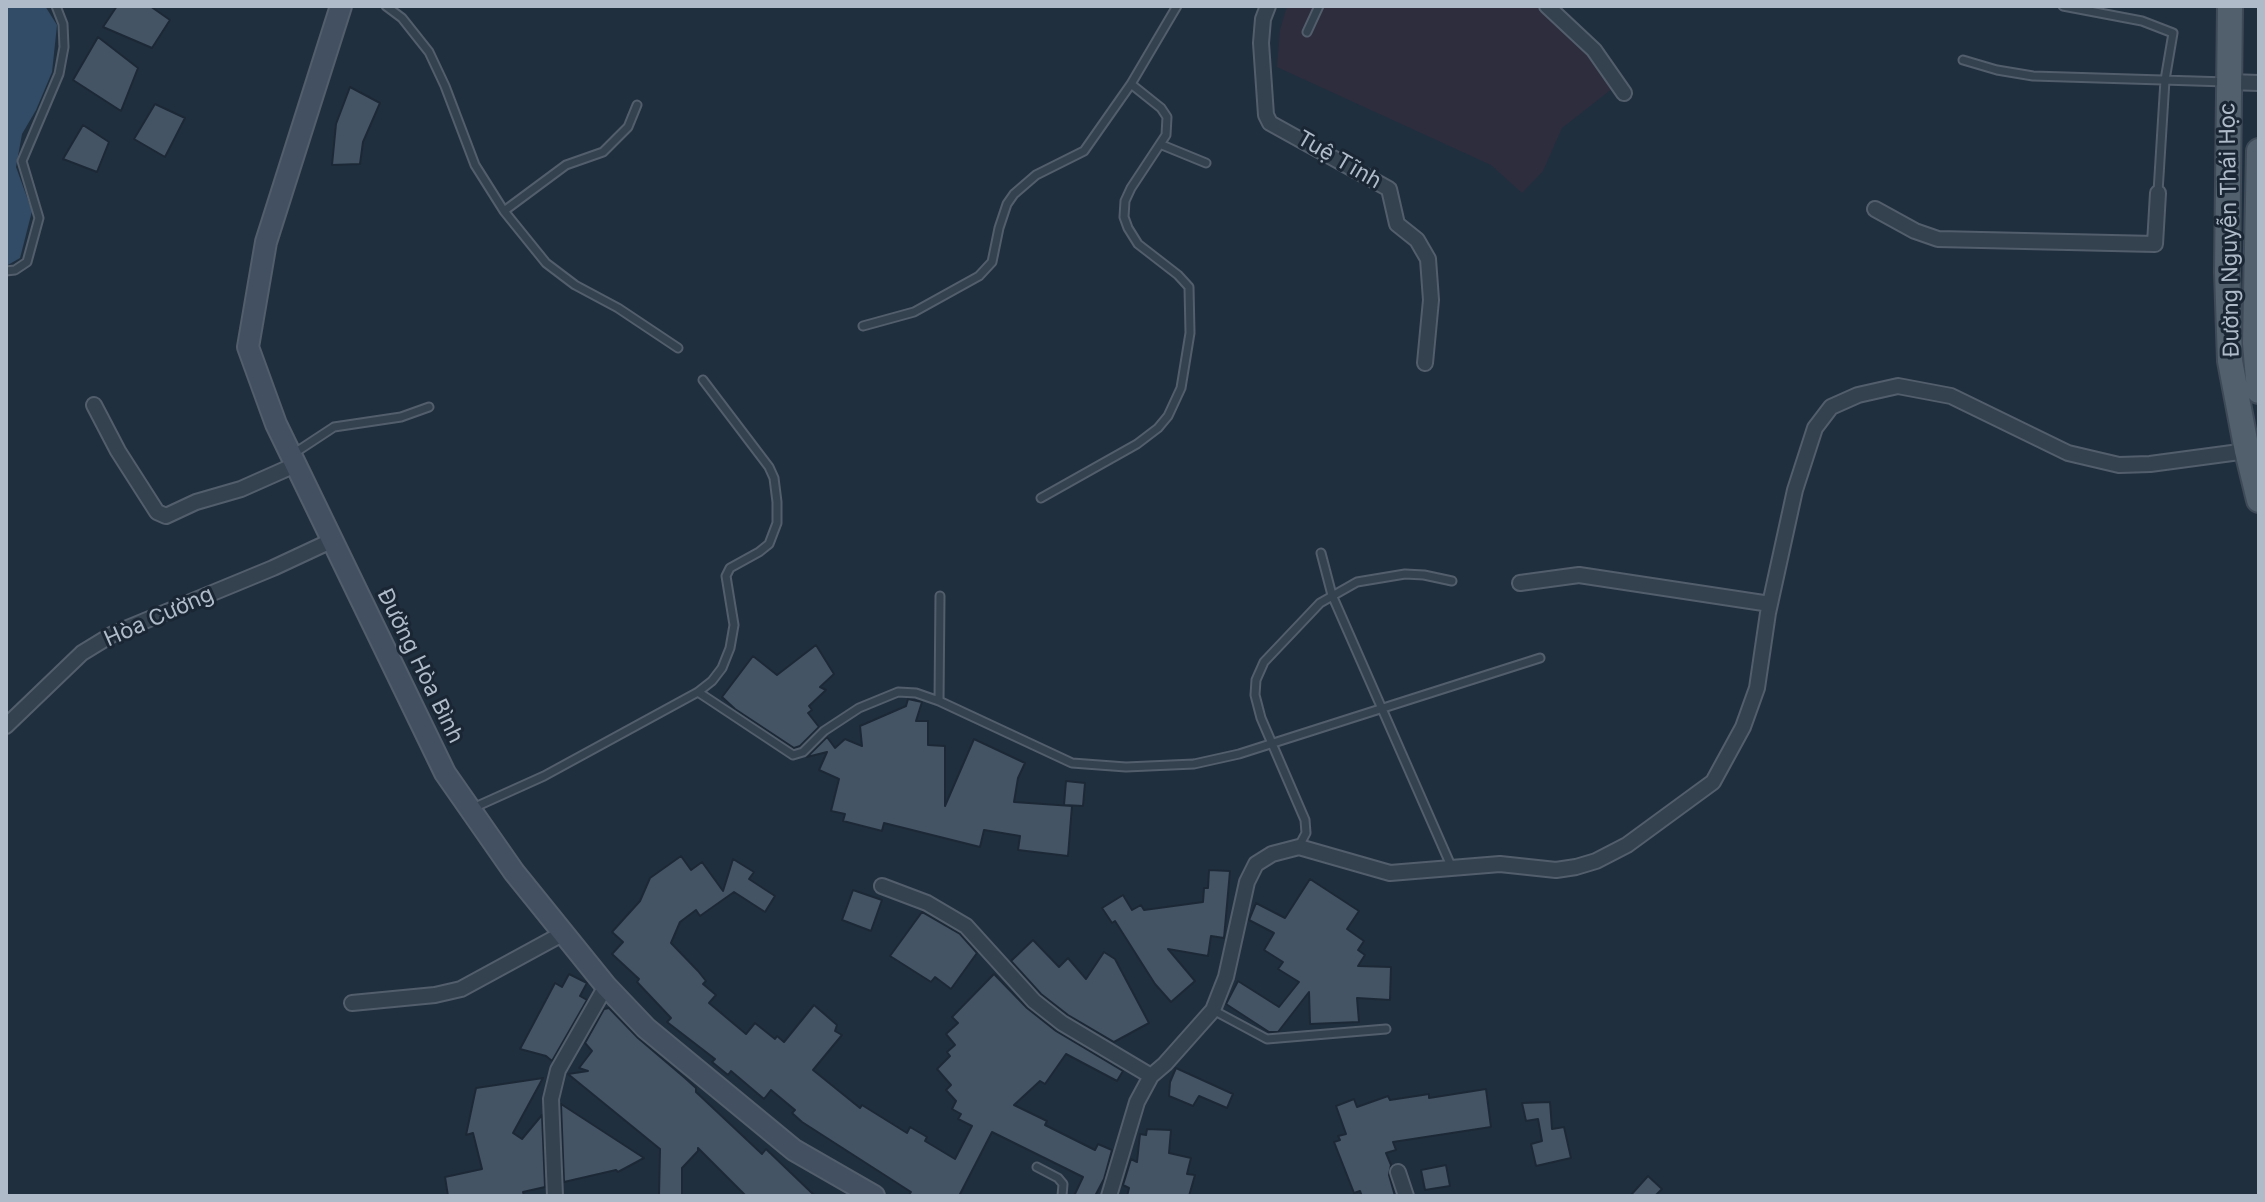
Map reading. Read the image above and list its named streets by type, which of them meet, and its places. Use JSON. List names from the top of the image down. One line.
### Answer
{"streets":{"main road":["Đường Nguyễn Thái Học"],"street":["Tuệ Tĩnh","Hòa Cường","Đường Hòa Bình"]},"crossings":[["Hòa Cường","Đường Hòa Bình"]]}
